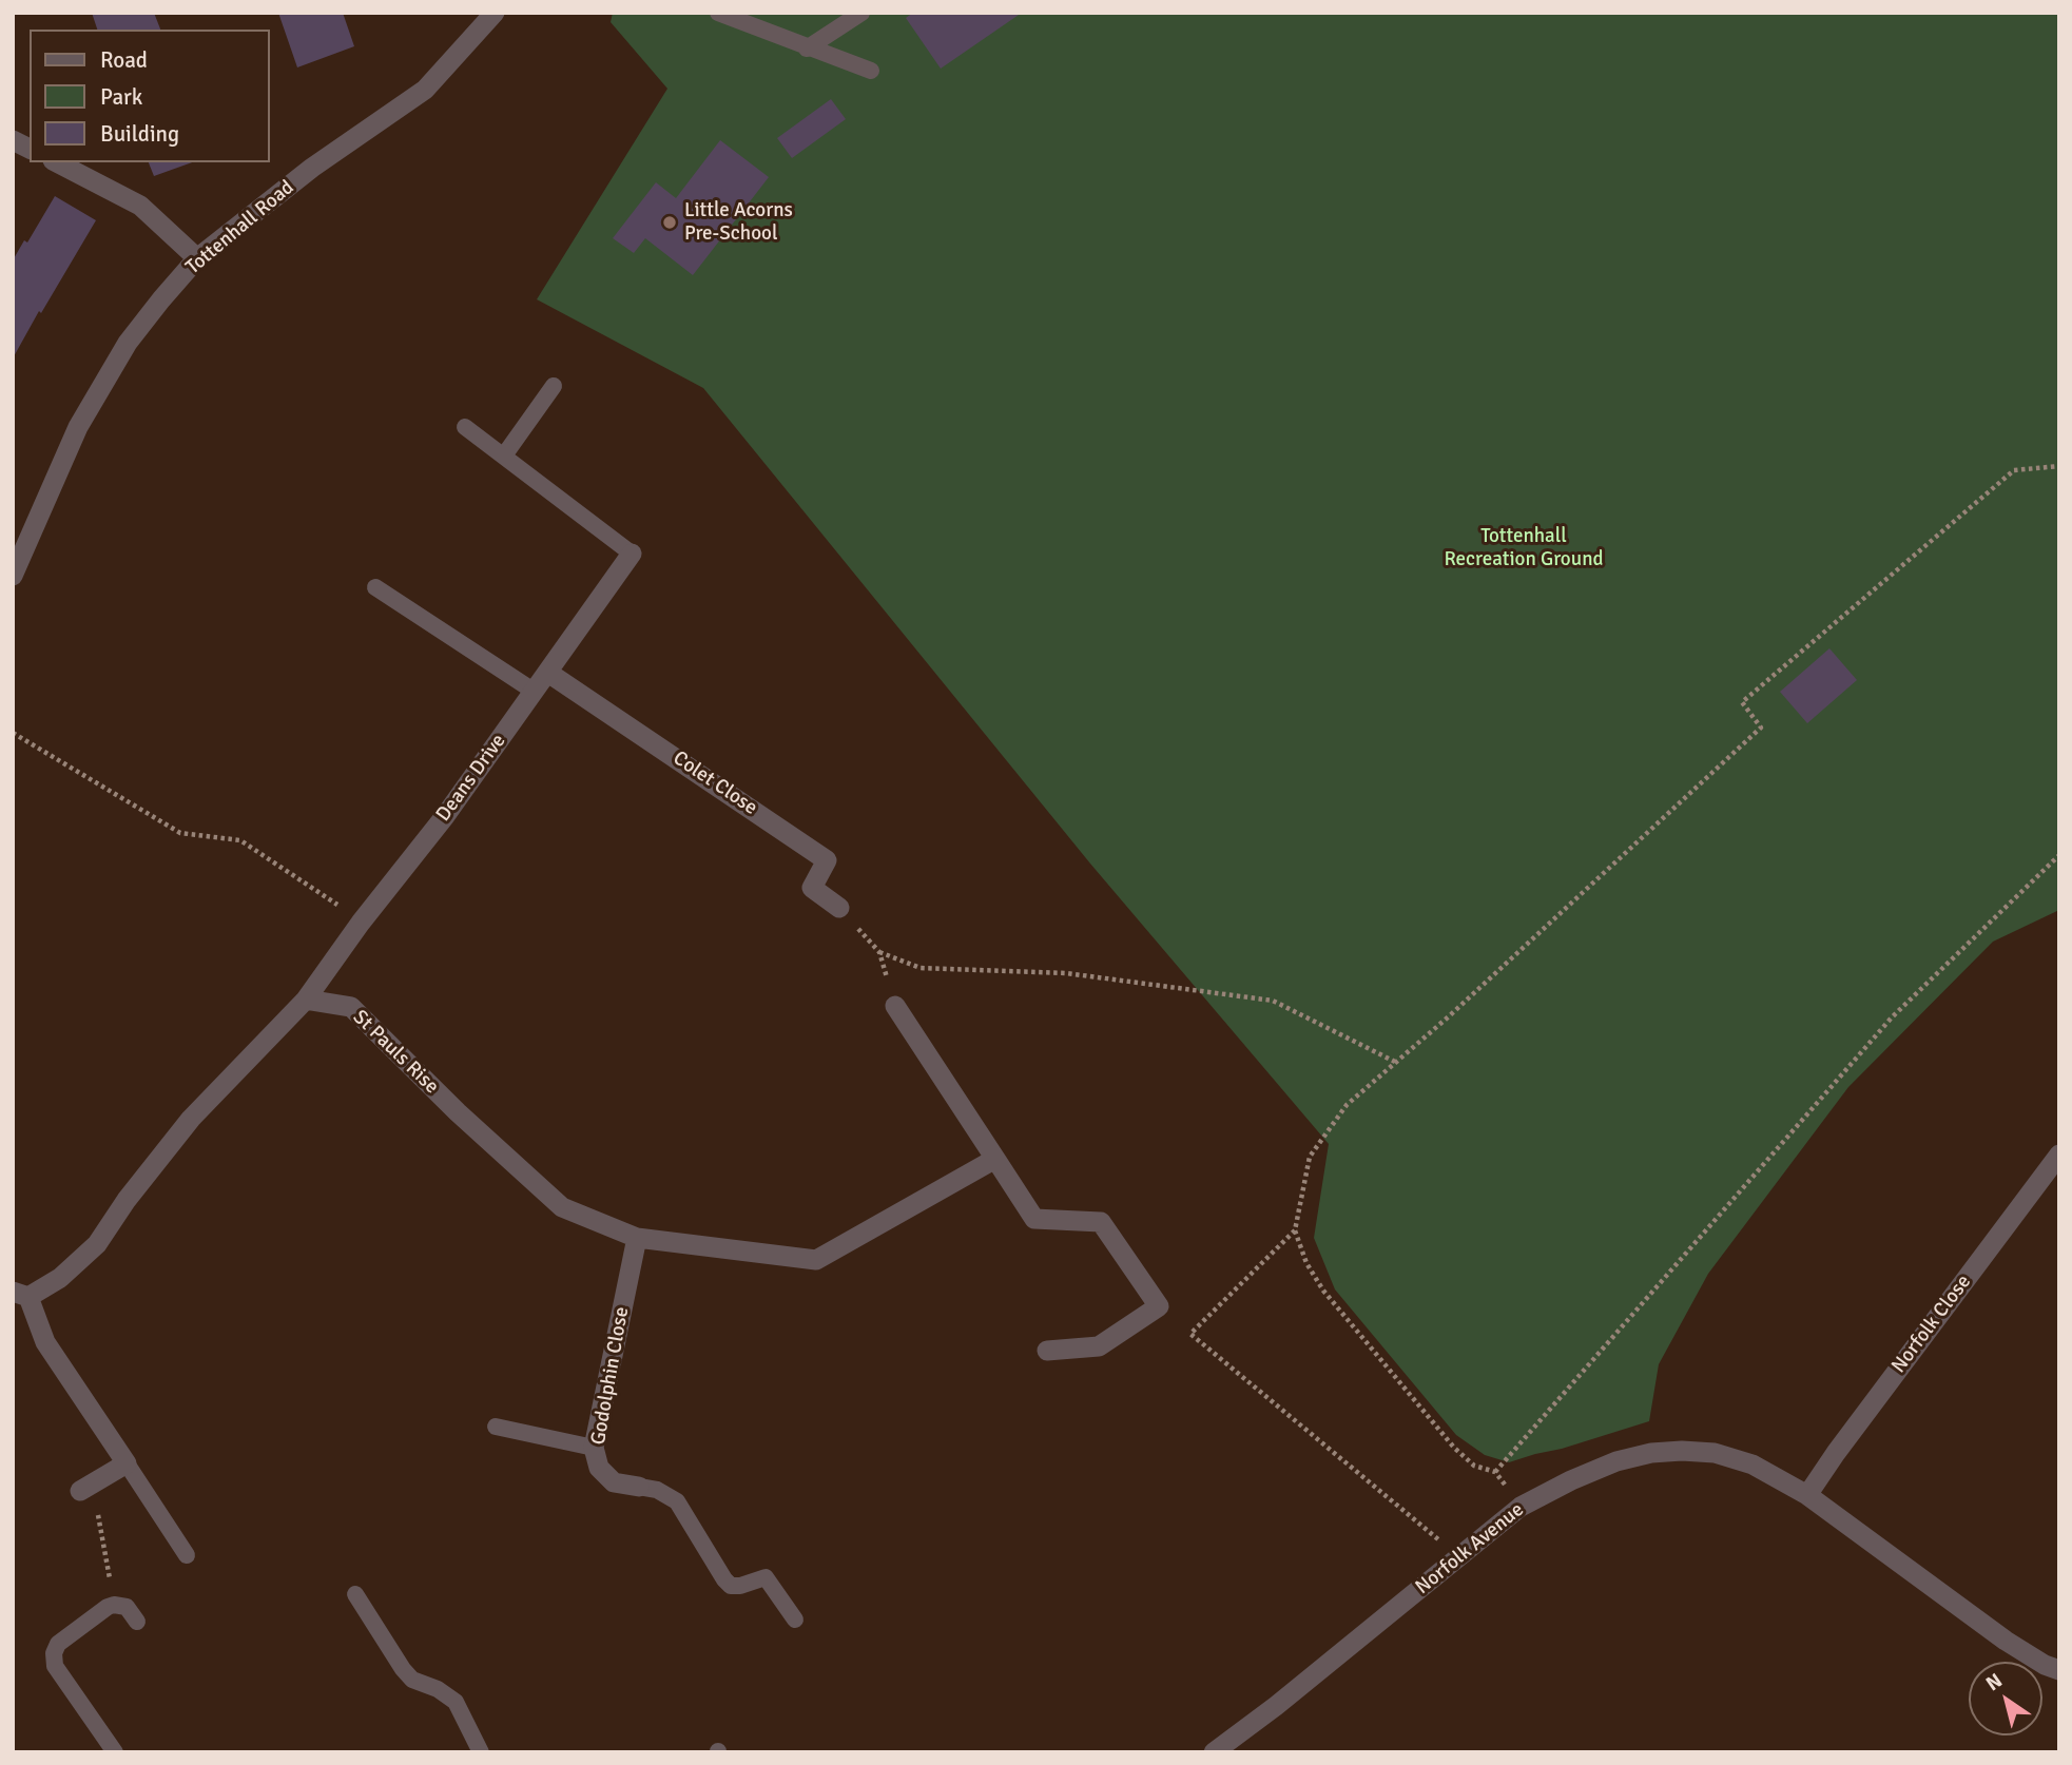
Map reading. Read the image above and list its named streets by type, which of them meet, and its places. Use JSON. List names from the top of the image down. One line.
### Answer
{"streets":{"street":["Tottenhall Road","Deans Drive","Colet Close","St Pauls Rise","Norfolk Close","Godolphin Close","Norfolk Avenue"]},"crossings":[["Deans Drive","Colet Close"],["Deans Drive","St Pauls Rise"],["St Pauls Rise","Godolphin Close"],["Norfolk Close","Norfolk Avenue"]],"parks":["Tottenhall Recreation Ground"],"places":["Little Acorns Pre-School"],"legend":["Road","Park","Building"],"north":"top left"}
